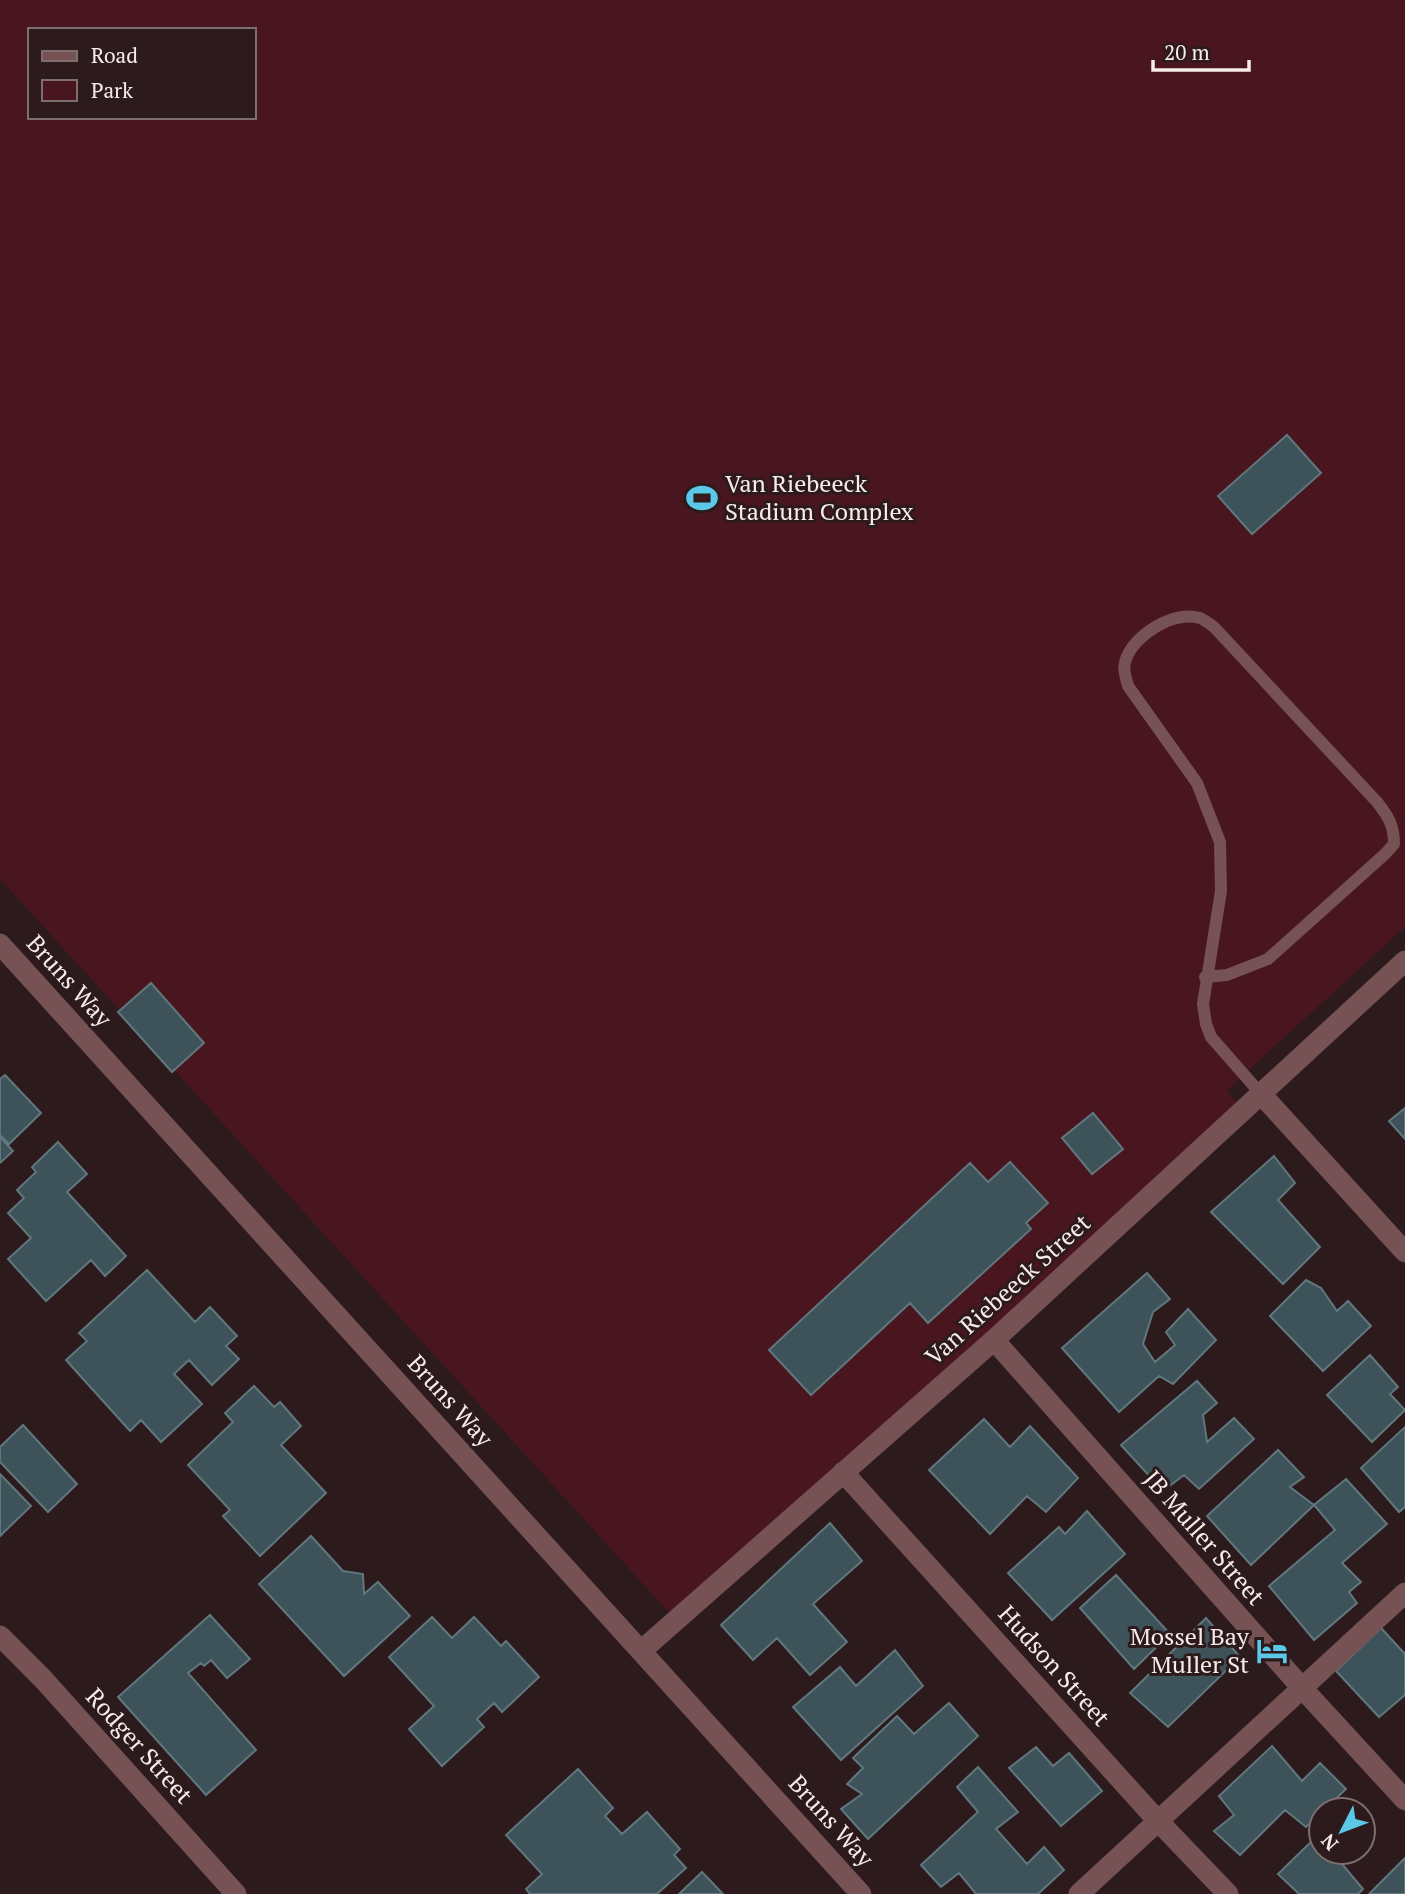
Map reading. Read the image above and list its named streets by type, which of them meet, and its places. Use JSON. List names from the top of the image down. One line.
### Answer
{"streets":{"street":["Bruns Way","Van Riebeeck Street","JB Muller Street","Hudson Street","Rodger Street"]},"crossings":[["Bruns Way","Van Riebeeck Street"],["Van Riebeeck Street","JB Muller Street"],["Van Riebeeck Street","Hudson Street"]],"places":{"sports":["Van Riebeeck Stadium Complex"],"hotel":["Mossel Bay Muller St"]},"legend":["Road","Park"],"scale_bar":"20 m","north":"bottom left"}
